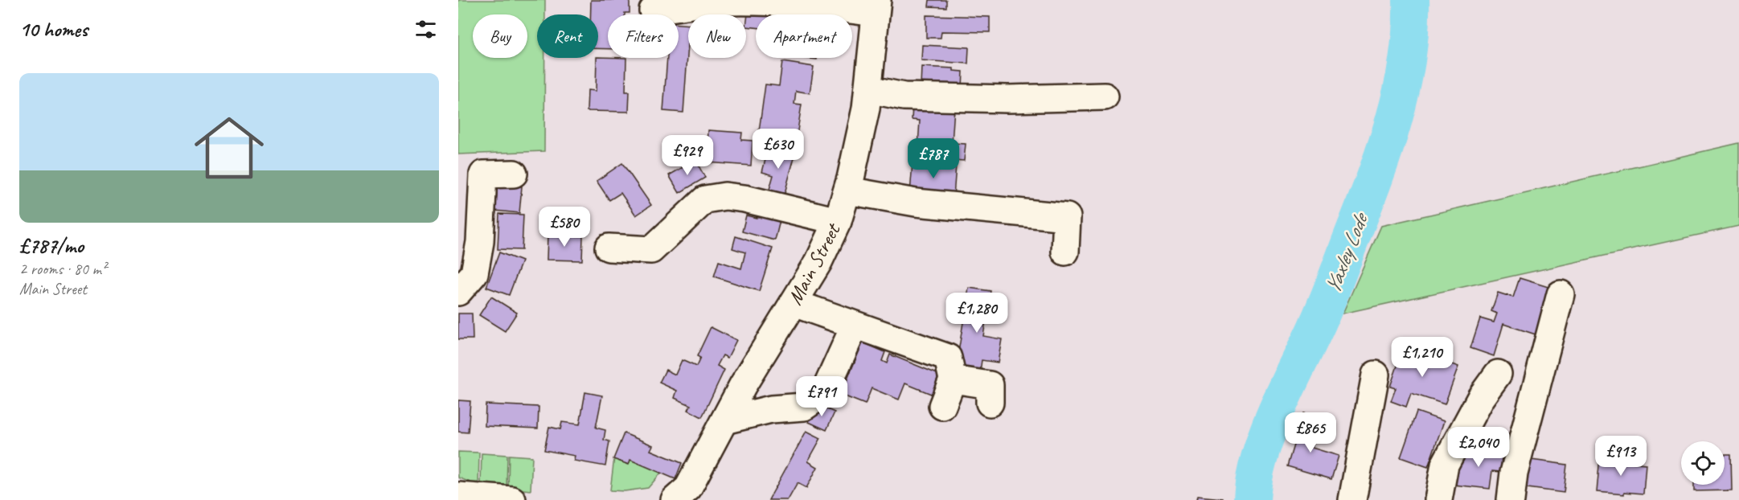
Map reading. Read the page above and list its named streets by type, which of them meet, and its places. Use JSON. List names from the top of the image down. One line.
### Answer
{"streets":{"street":["Main Street"]},"water":["Yaxley Lode"],"page":{"heading":"10 homes","chip":["Buy","Rent","Filters","New","Apartment"],"list":[{"name":"£787/mo","note":"2 rooms · 80 m² · Main Street"}],"price":["£630","£929","£787","£580","£1,280","£1,210","£791","£865","£2,040","£913"]}}
